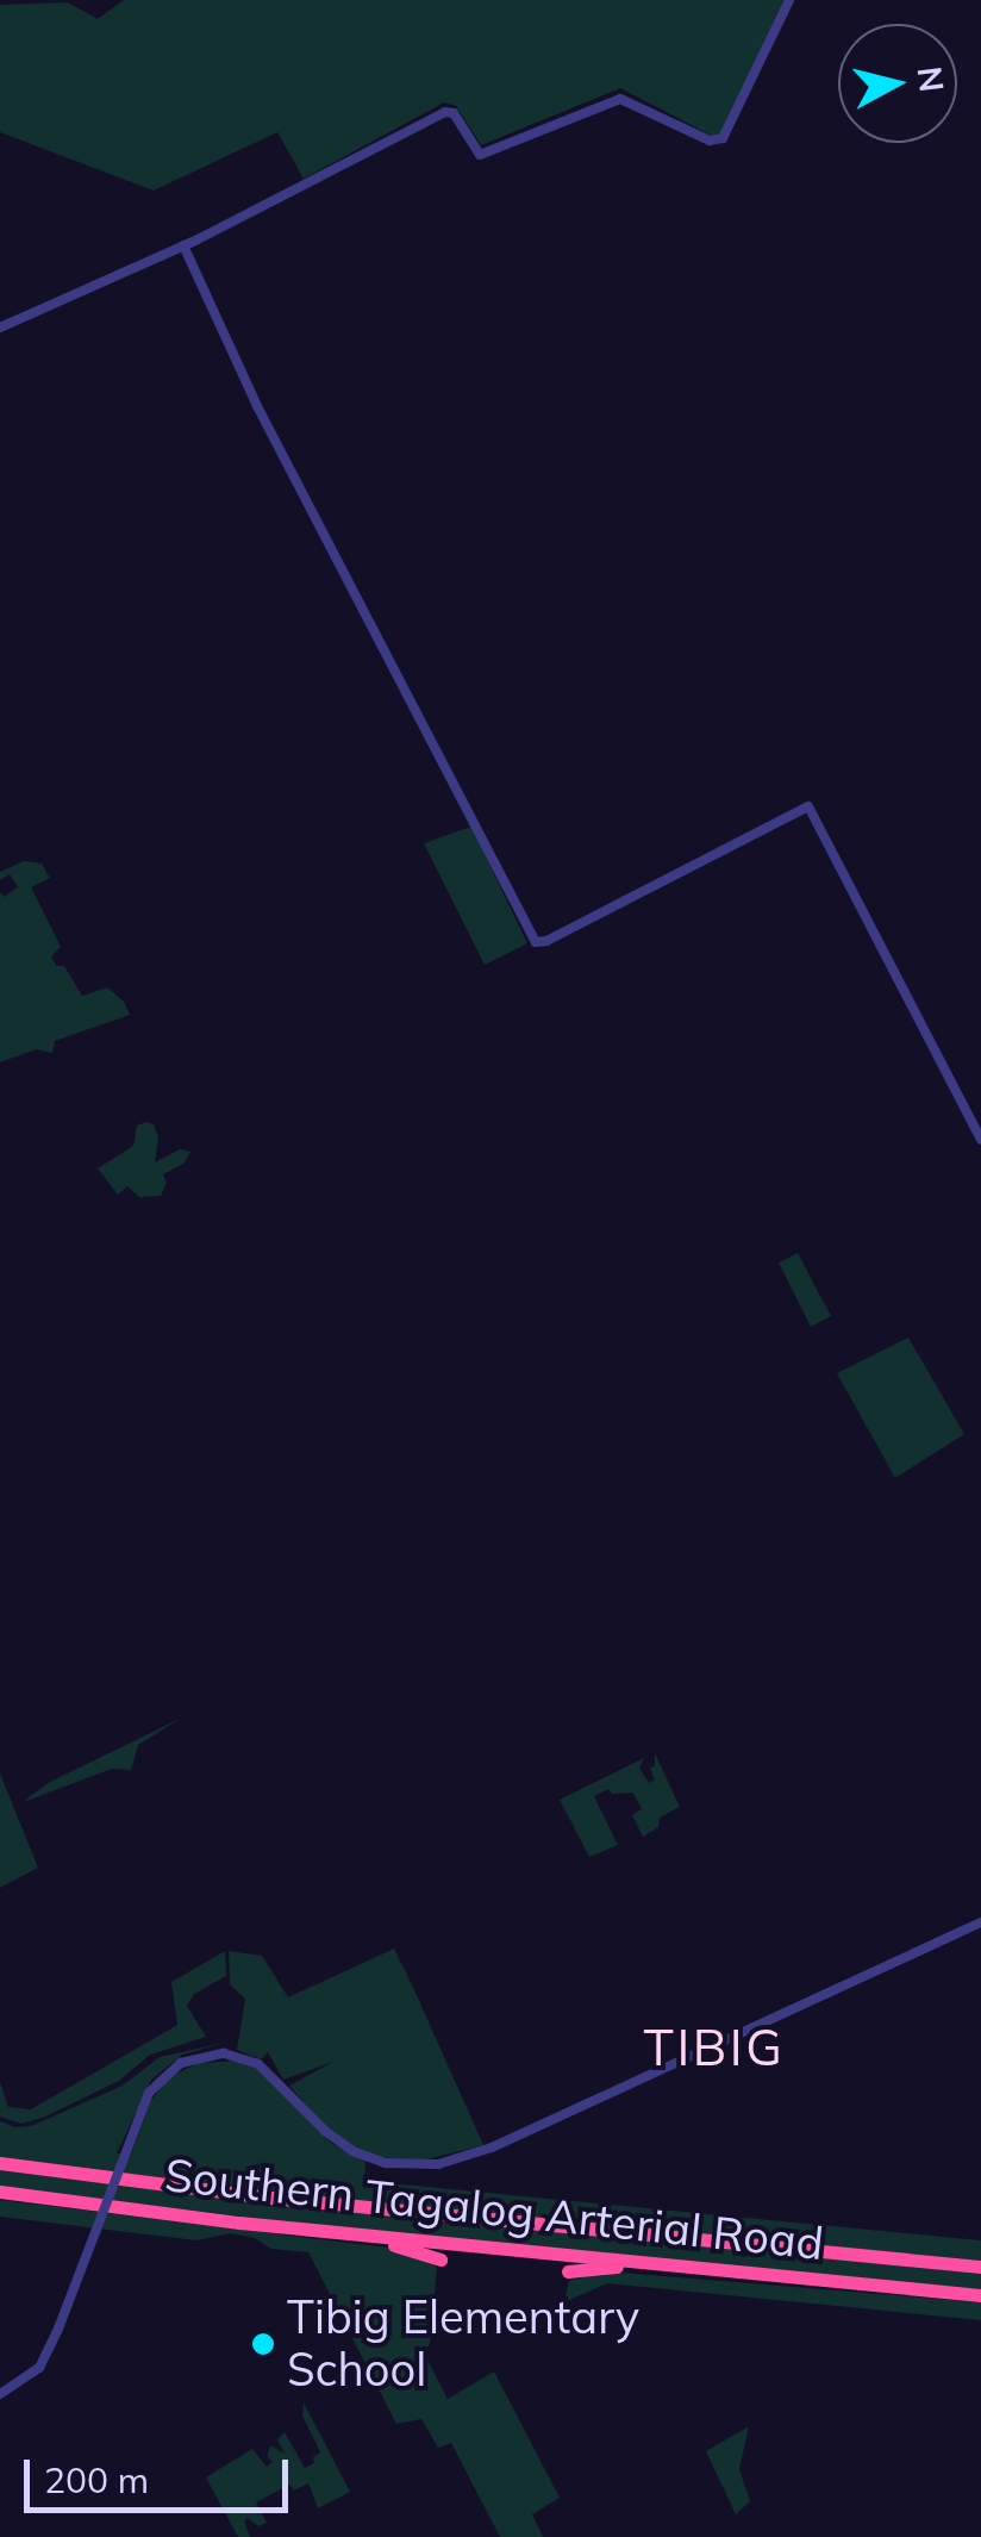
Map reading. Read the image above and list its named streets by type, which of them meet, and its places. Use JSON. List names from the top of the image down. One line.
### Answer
{"streets":{"highway":["Southern Tagalog Arterial Road"]},"districts":["TIBIG"],"places":["Tibig Elementary School"],"scale_bar":"200 m","north":"right"}
